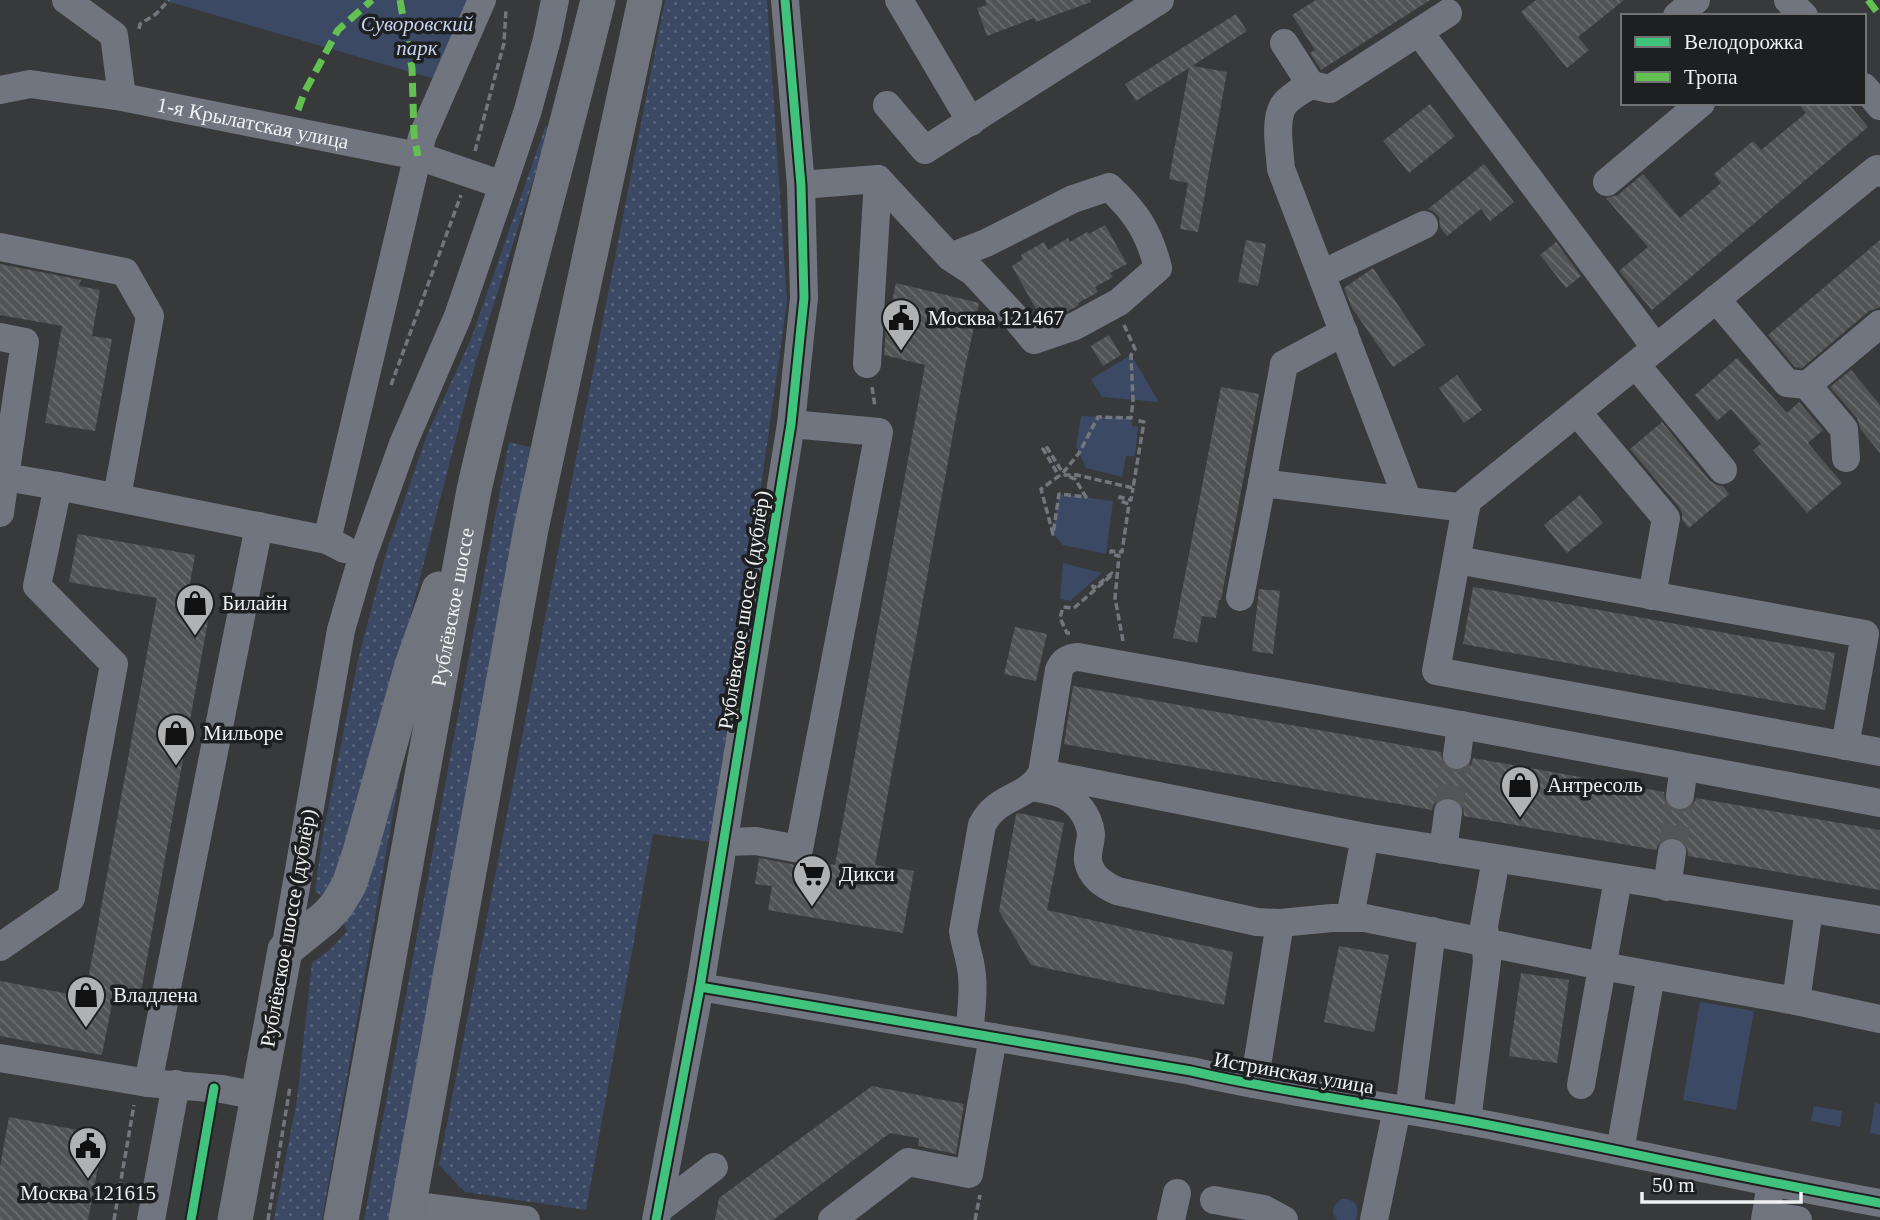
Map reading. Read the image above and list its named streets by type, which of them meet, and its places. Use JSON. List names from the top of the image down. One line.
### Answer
{"streets":{"main road":["Рублёвское шоссе","Рублёвское шоссе (дублёр)"],"street":["1-я Крылатская улица","Истринская улица"]},"crossings":[["1-я Крылатская улица","Рублёвское шоссе (дублёр)"],["Рублёвское шоссе (дублёр)","Истринская улица"]],"parks":["Суворовский парк"],"places":{"public building":["Москва 121467","Москва 121615"],"shop":["Билайн","Мильоре","Антресоль","Владлена"],"supermarket":["Дикси"]},"legend":["Велодорожка","Тропа"],"scale_bar":"50 m"}
